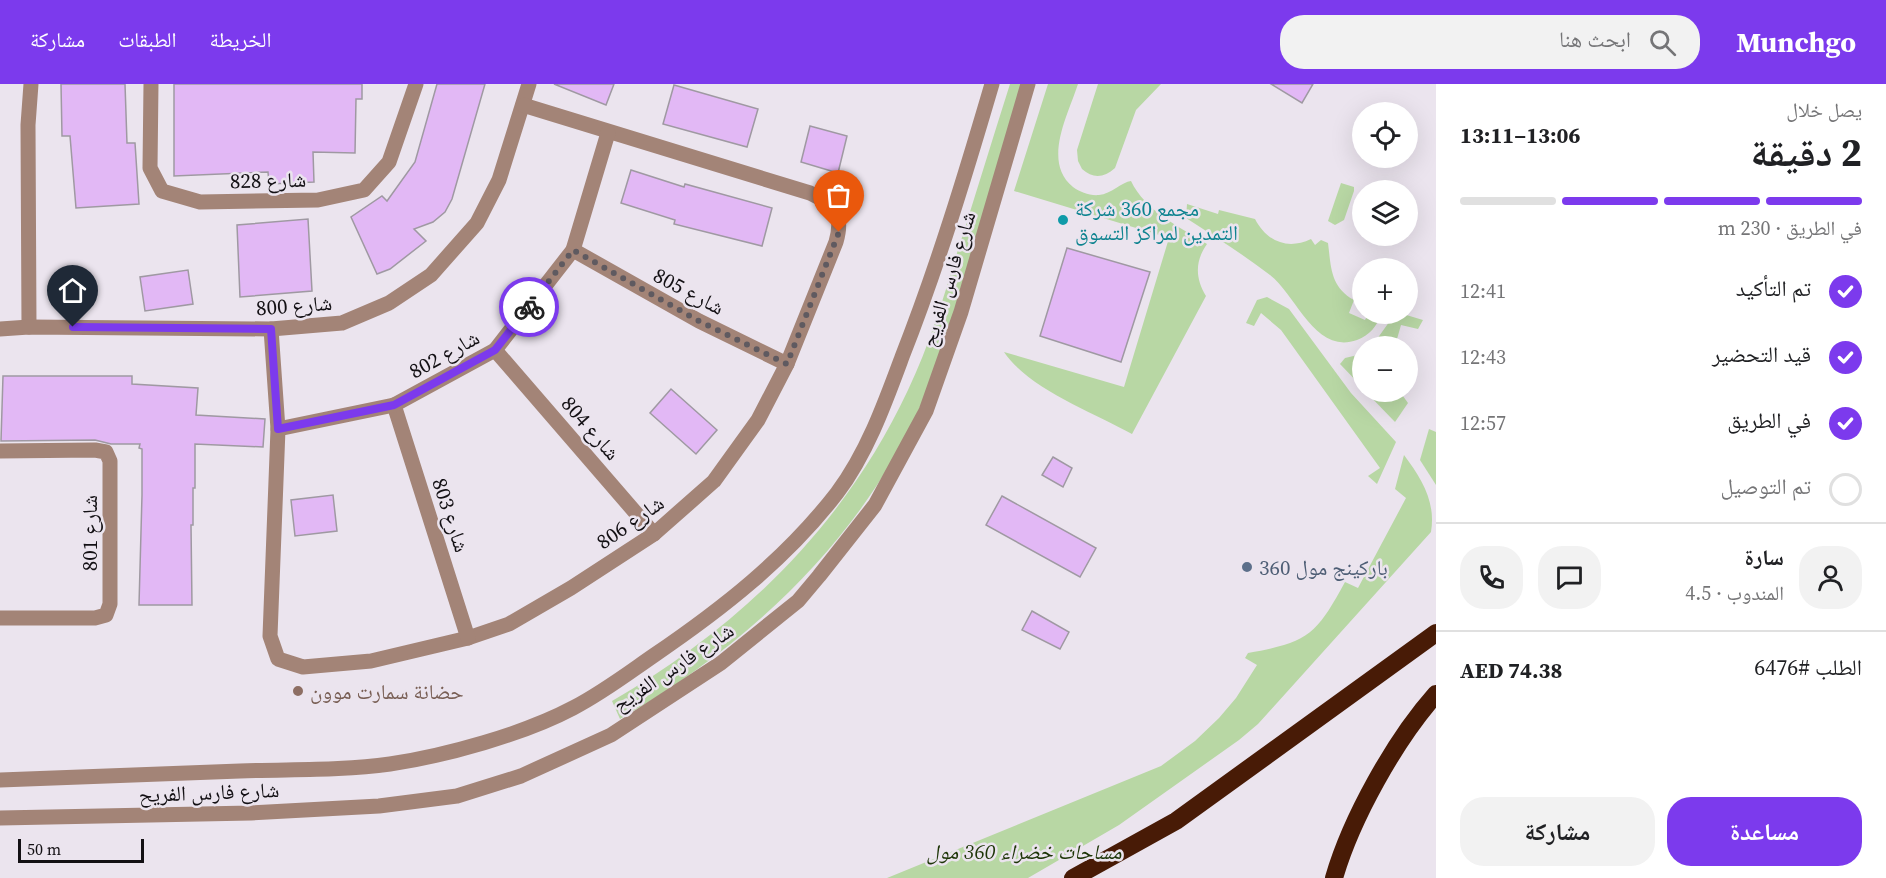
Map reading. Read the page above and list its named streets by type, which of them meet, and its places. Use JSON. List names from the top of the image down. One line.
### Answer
{"streets":{"street":["شارع 828","شارع فارس الفريح","شارع 805","شارع 800","شارع 802","شارع 804","شارع 803","شارع 806","شارع 801"]},"crossings":[["شارع 805","شارع 802"],["شارع 805","شارع 806"],["شارع 800","شارع 806"],["شارع 802","شارع 804"],["شارع 802","شارع 803"],["شارع 802","شارع 806"],["شارع 804","شارع 806"],["شارع 803","شارع 806"]],"parks":["مساحات خضراء 360 مول"],"places":["مجمع 360 شركة التمدين لمراكز التسوق","باركينج مول 360","حضانة سمارت موون"],"scale_bar":"50 m","page":{"header":"Munchgo","search":"ابحث هنا","nav":["الخريطة","الطبقات","مشاركة"],"heading":["2 دقيقة","يصل خلال","13:06–13:11"],"panel":["سارة","المندوب · 4.5","الطلب #6476","AED 74.38"],"map_buttons":["+","−"],"bar":"في الطريق · 230 m","list":[["تم التأكيد","12:41"],["قيد التحضير","12:43"],["في الطريق","12:57"],"تم التوصيل"],"buttons":["مساعدة","مشاركة"],"scale":"50 m"}}
